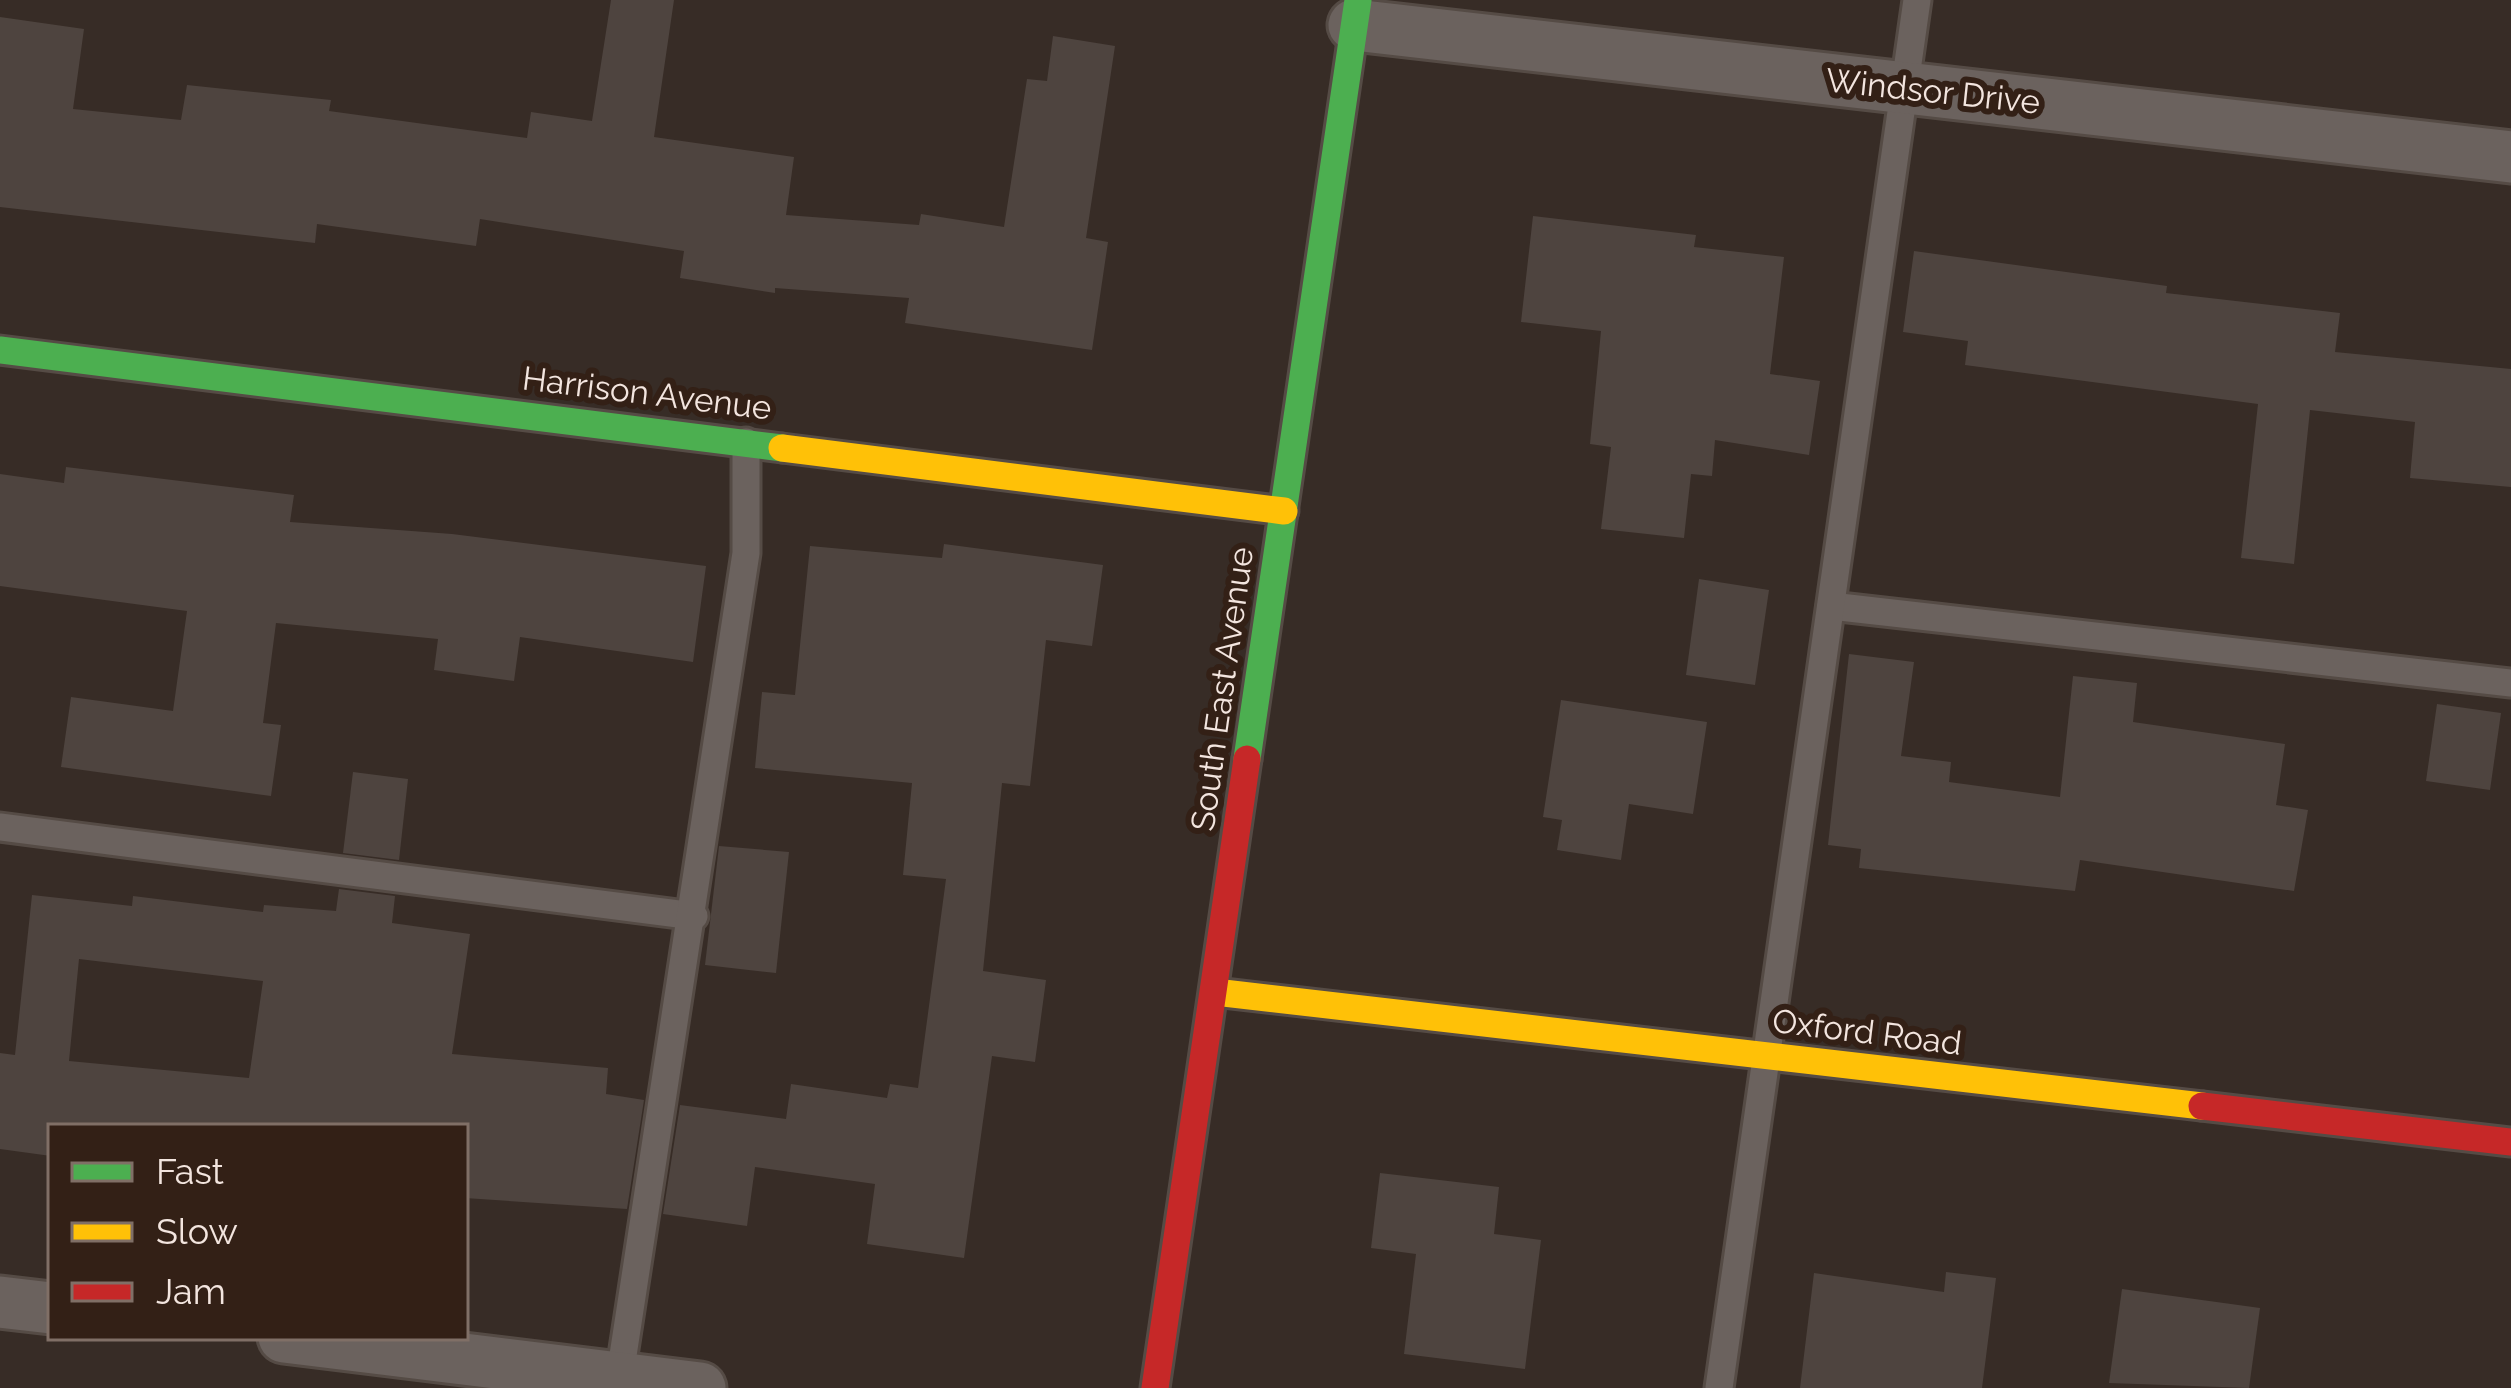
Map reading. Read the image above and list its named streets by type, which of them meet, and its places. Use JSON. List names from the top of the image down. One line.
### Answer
{"streets":{"street":["Windsor Drive","Harrison Avenue","South East Avenue","Oxford Road"]},"crossings":[["Windsor Drive","South East Avenue"],["Harrison Avenue","South East Avenue"],["South East Avenue","Oxford Road"]],"legend":["Fast","Slow","Jam"]}
